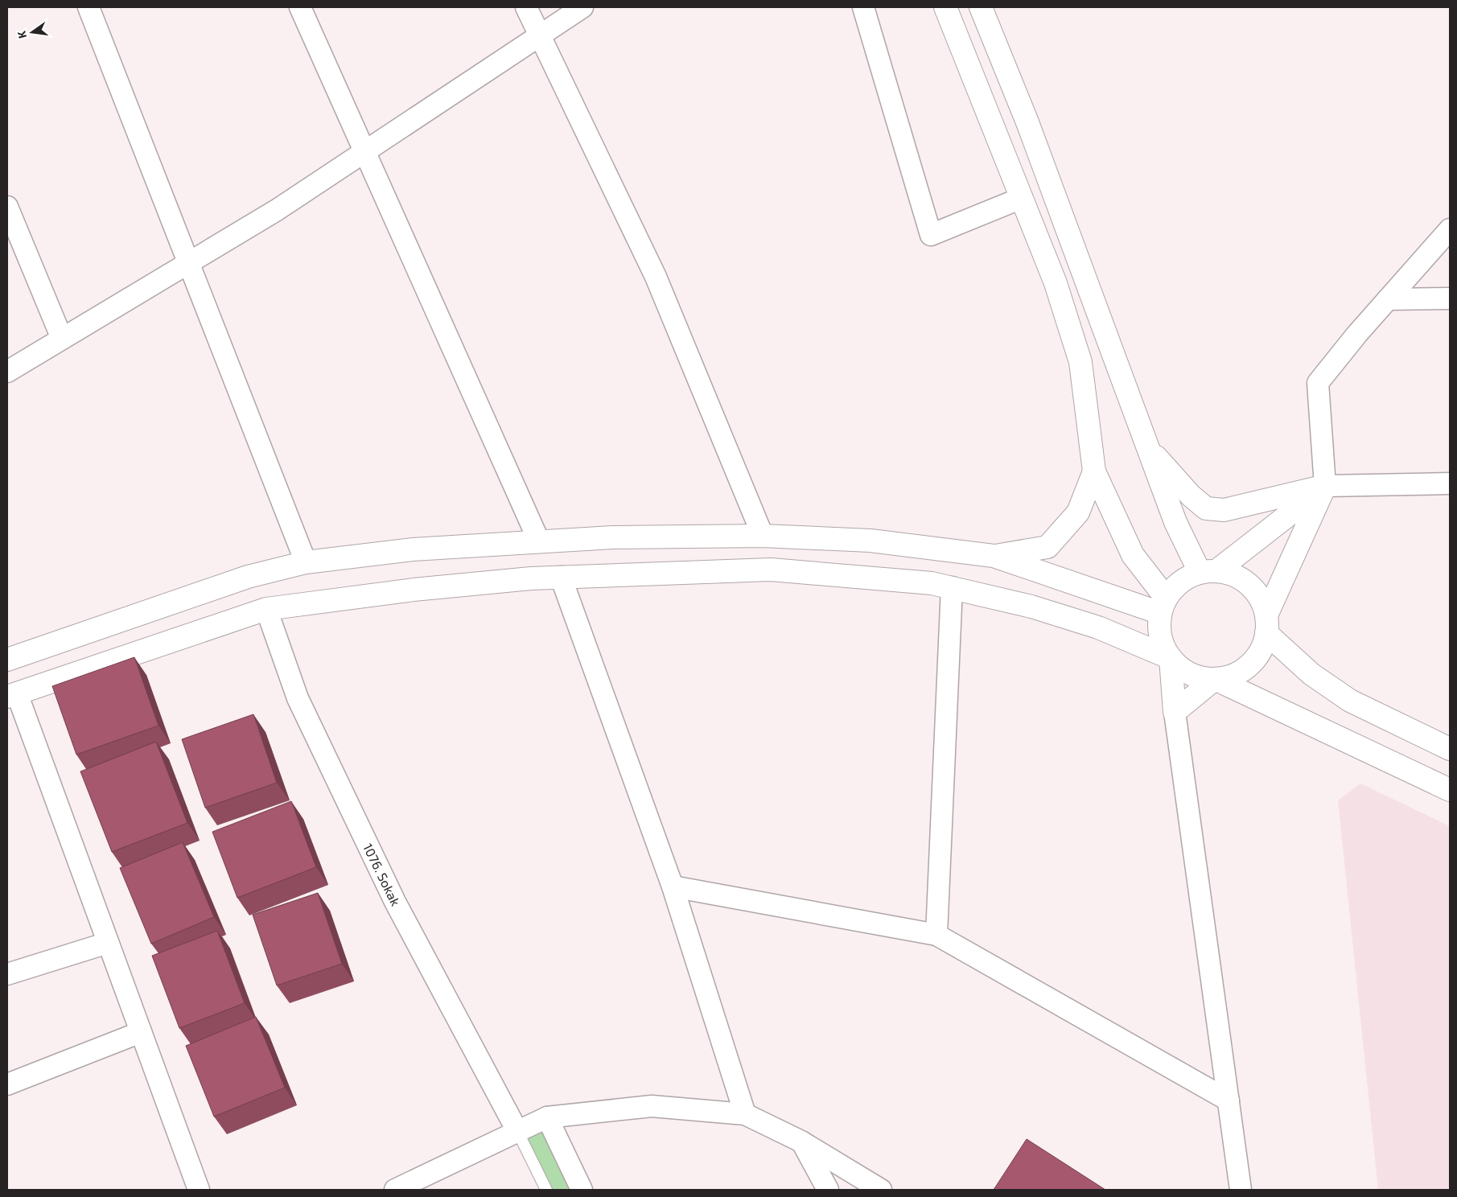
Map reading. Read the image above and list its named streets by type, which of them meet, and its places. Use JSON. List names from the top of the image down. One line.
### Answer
{"streets":{"street":["1076. Sokak"]},"north":"left"}
